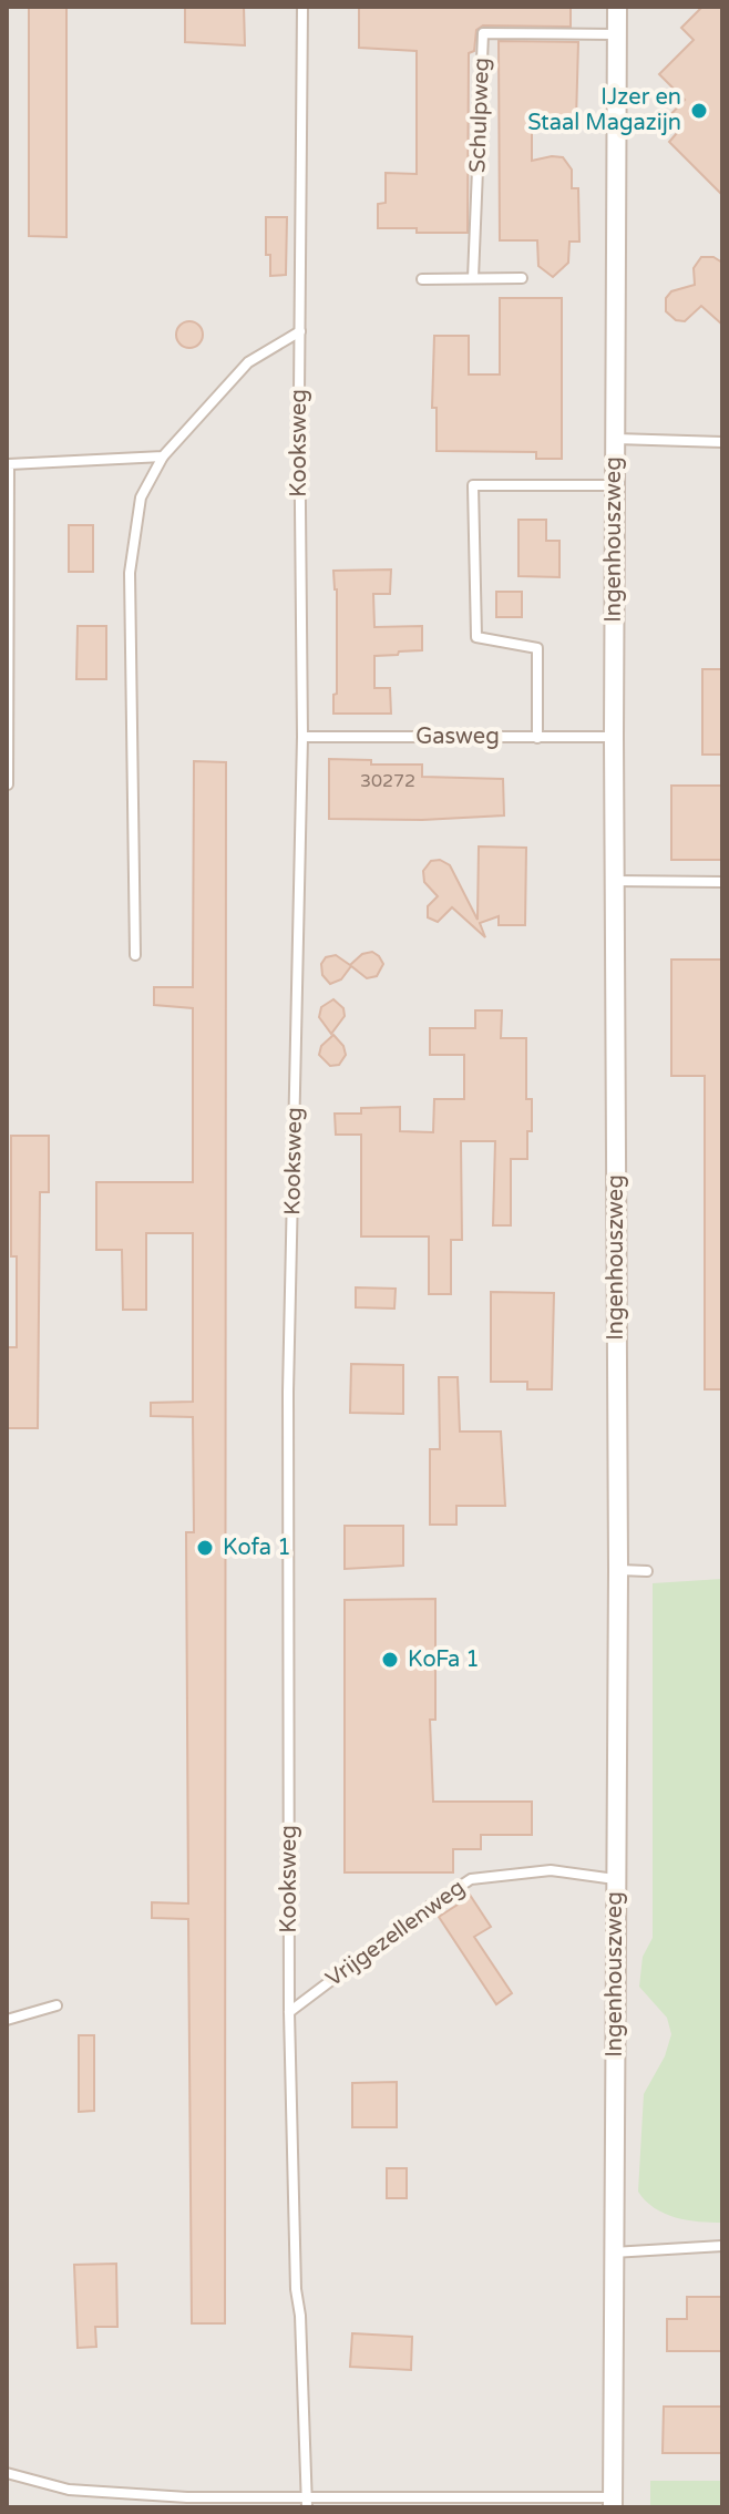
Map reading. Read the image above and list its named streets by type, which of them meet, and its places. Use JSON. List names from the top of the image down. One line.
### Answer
{"streets":{"street":["Ingenhouszweg"],"lane":["Schulpweg","Kooksweg","Gasweg","Vrijgezellenweg"]},"crossings":[["Schulpweg","Ingenhouszweg"],["Kooksweg","Gasweg"],["Kooksweg","Vrijgezellenweg"],["Ingenhouszweg","Gasweg"],["Ingenhouszweg","Vrijgezellenweg"]],"places":["IJzer en Staal Magazijn","Kofa 1","KoFa 1"],"house_numbers":["30272"]}
